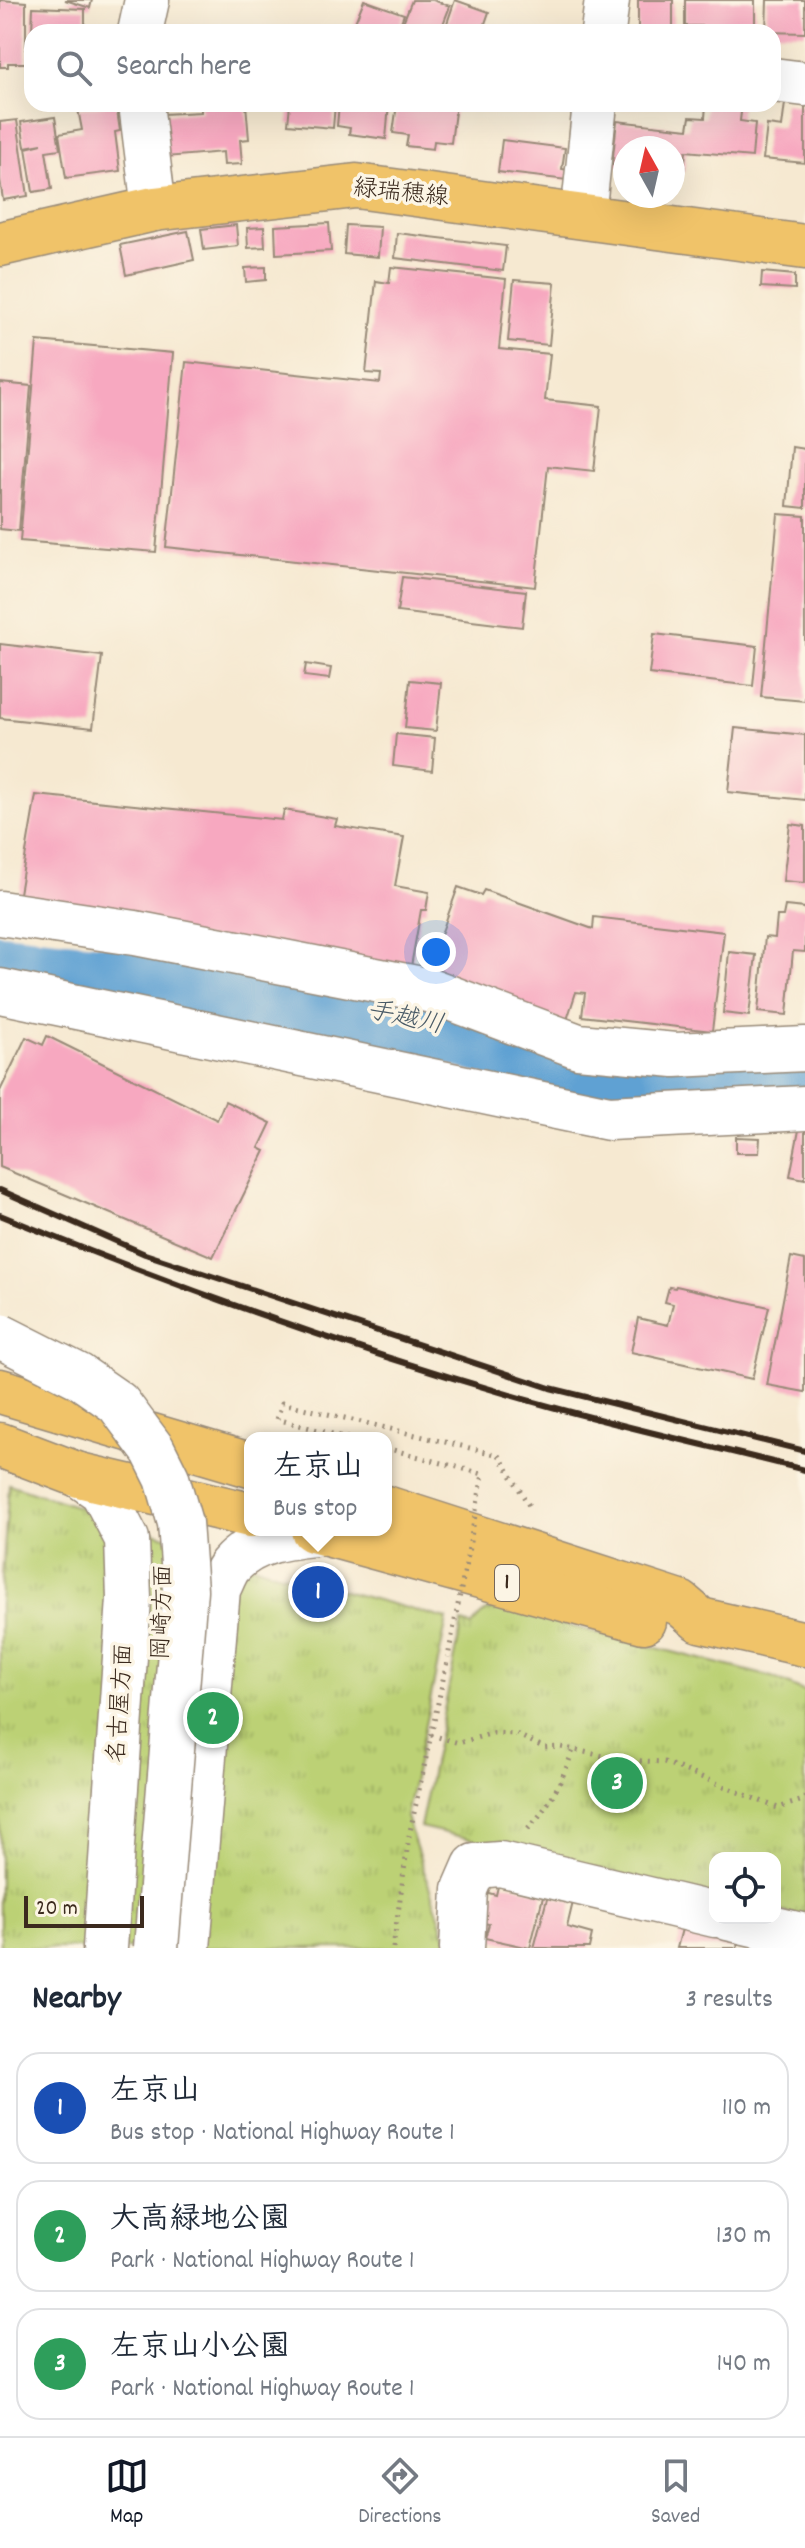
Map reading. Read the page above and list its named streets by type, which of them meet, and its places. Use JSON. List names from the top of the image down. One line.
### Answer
{"streets":{"main road":["緑瑞穂線","1"],"street":["岡崎方面","名古屋方面"]},"water":["手越川"],"scale_bar":"20 m","north":"top","page":{"search":"Search here","popup":["左京山","Bus stop"],"pins":["1","2","3"],"scale":"20 m","heading":["Nearby","3 results"],"list":[{"mark":"1","name":"左京山","note":"Bus stop · National Highway Route 1","value":"110 m"},{"mark":"2","name":"大高緑地公園","note":"Park · National Highway Route 1","value":"130 m"},{"mark":"3","name":"左京山小公園","note":"Park · National Highway Route 1","value":"140 m"}],"nav":["Map","Directions","Saved"]}}
